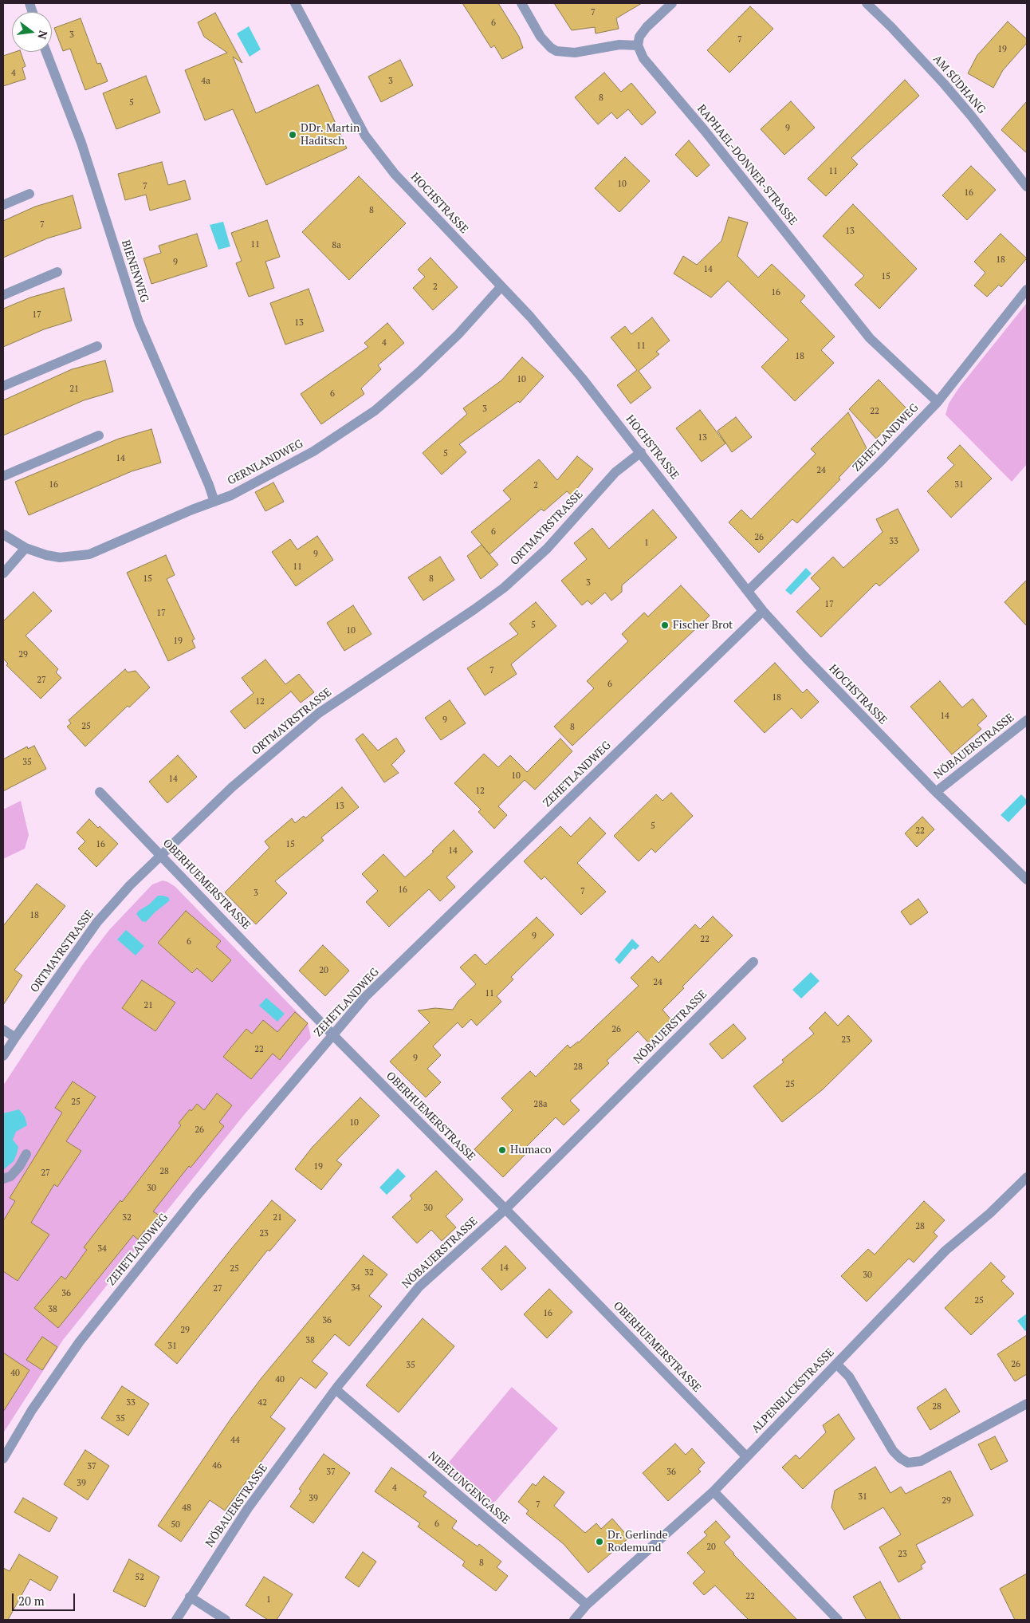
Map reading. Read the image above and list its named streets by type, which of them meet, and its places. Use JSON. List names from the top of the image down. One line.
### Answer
{"streets":{"street":["AM SÜDHANG","RAPHAEL-DONNER-STRASSE","HOCHSTRASSE","BIENENWEG","ZEHETLANDWEG","GERNLANDWEG","ORTMAYRSTRASSE","NÖBAUERSTRASSE","OBERHUEMERSTRASSE","ALPENBLICKSTRASSE","NIBELUNGENGASSE"]},"crossings":[["RAPHAEL-DONNER-STRASSE","ZEHETLANDWEG"],["HOCHSTRASSE","ZEHETLANDWEG"],["HOCHSTRASSE","GERNLANDWEG"],["HOCHSTRASSE","ORTMAYRSTRASSE"],["HOCHSTRASSE","NÖBAUERSTRASSE"],["BIENENWEG","GERNLANDWEG"],["ZEHETLANDWEG","OBERHUEMERSTRASSE"],["ORTMAYRSTRASSE","OBERHUEMERSTRASSE"],["NÖBAUERSTRASSE","OBERHUEMERSTRASSE"],["NÖBAUERSTRASSE","NIBELUNGENGASSE"],["OBERHUEMERSTRASSE","ALPENBLICKSTRASSE"],["ALPENBLICKSTRASSE","NIBELUNGENGASSE"]],"places":["DDr. Martin Haditsch","Fischer Brot","Humaco","Dr. Gerlinde Rodemund"],"house_numbers":["7","6","3","7","19","4","4a","3","8","5","9","11","10","7","16","8","7","13","11","8a","18","9","14","15","2","16","17","13","4","11","18","10","21","6","3","22","13","5","14","24","16","31","2","6","26","33","1","9","11","15","8","3","17","17","5","10","19","29","7","27","6","18","12","14","9","25","8","35","10","14","12","13","5","22","16","15","14","16","7","3","18","9","22","6","20","24","11","21","26","23","22","9","28","25","25","28a","10","26","19","28","27","30","30","32","21","28","23","34","14","25","32","30","34","27","36","25","38","16","36","29","38","31","26","35","40","40","33","42","28","35","44","46","37","37","36","39","4","31","39","29","7","48","6","50","20","23","8","52","22","1"],"scale_bar":"20 m","north":"right"}
